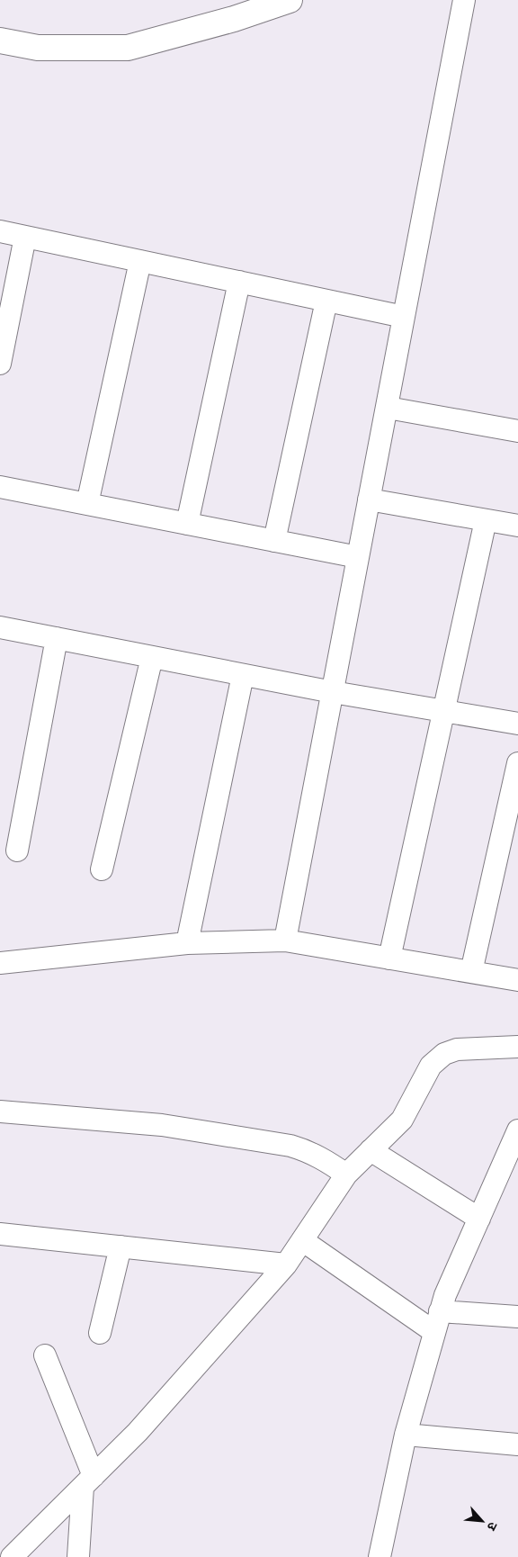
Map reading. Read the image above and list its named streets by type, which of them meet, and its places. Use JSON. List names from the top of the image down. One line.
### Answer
{"north":"bottom right"}
